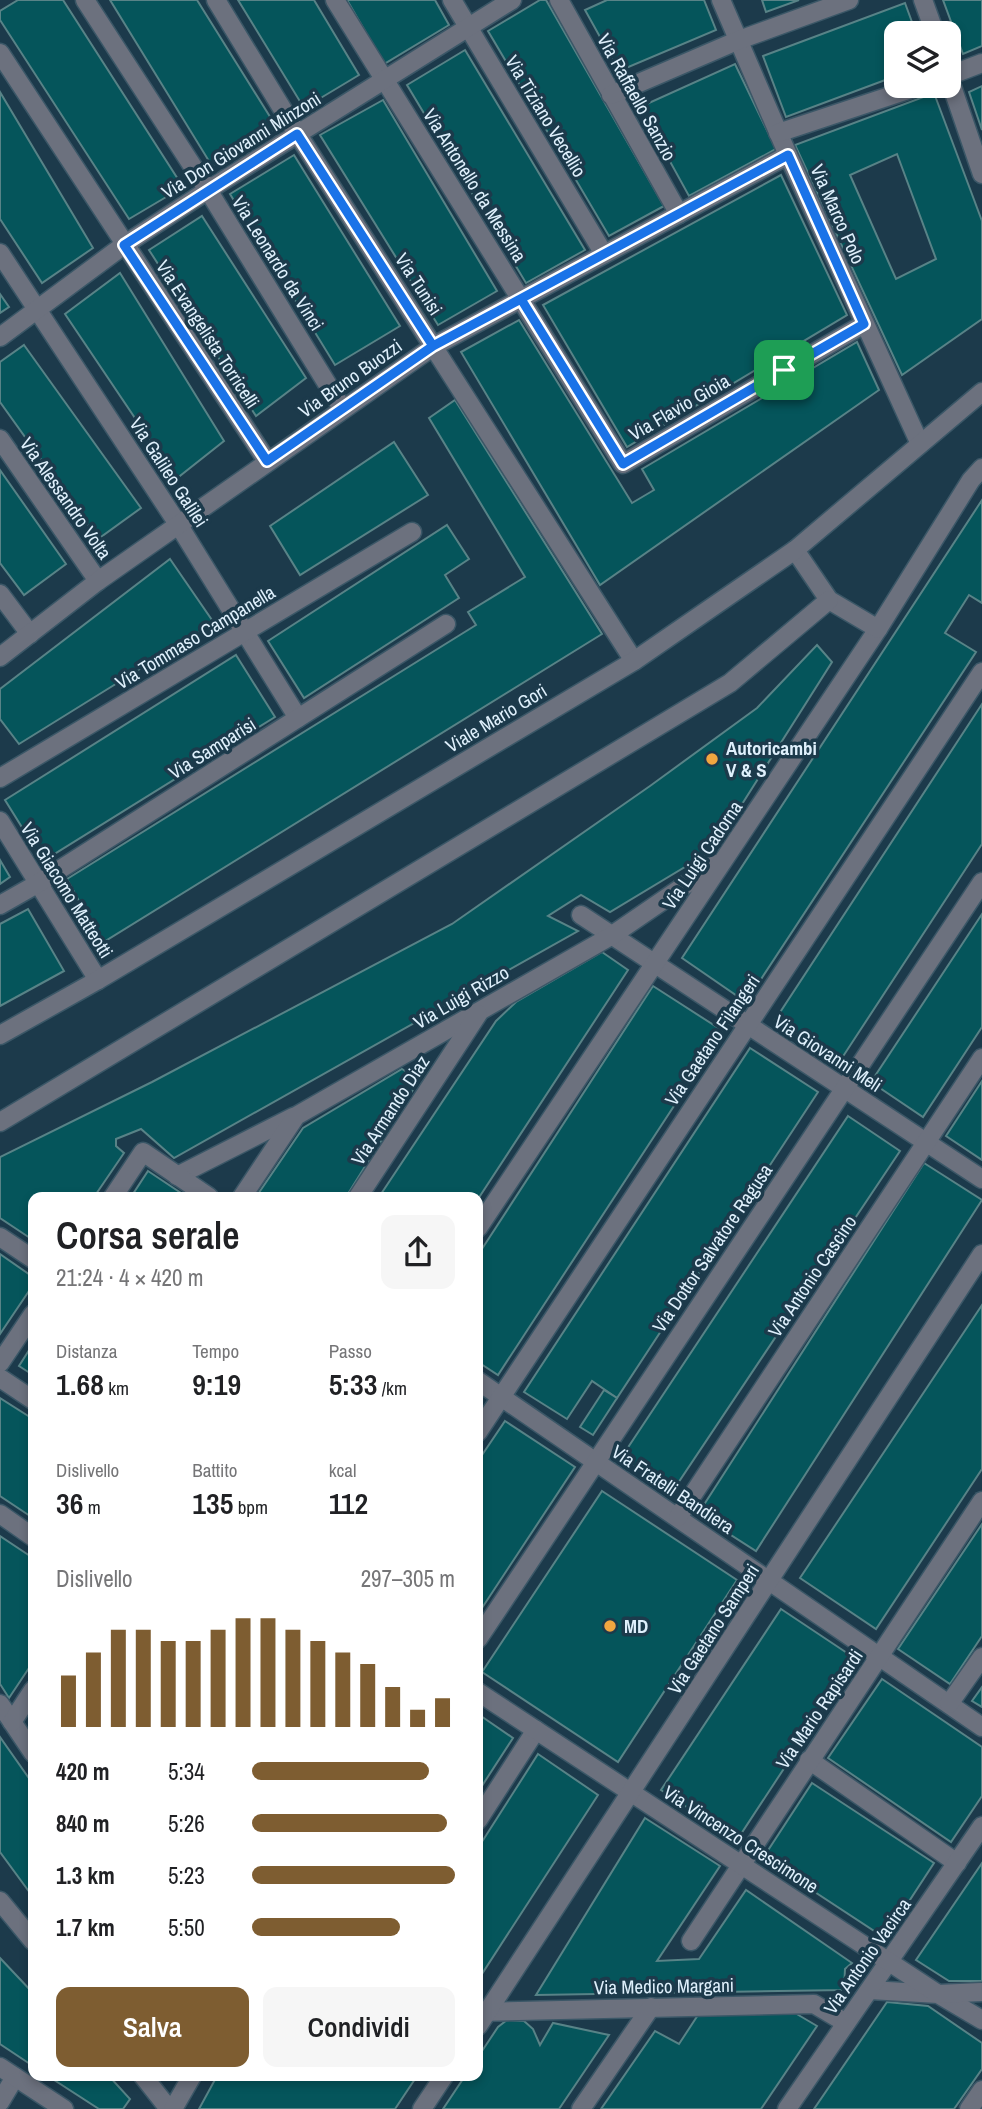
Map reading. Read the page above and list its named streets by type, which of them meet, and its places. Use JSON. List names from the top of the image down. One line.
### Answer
{"streets":{"street":["Via Raffaello Sanzio","Via Tiziano Vecellio","Via Don Giovanni Minzoni","Via Antonello da Messina","Via Marco Polo","Via Leonardo da Vinci","Via Tunisi","Via Evangelista Torricelli","Via Bruno Buozzi","Via Flavio Gioia","Via Galileo Galilei","Via Alessandro Volta","Via Tommaso Campanella","Viale Mario Gori","Via Samparisi","Via Luigi Cadorna","Via Giacomo Matteotti","Via Luigi Rizzo","Via Gaetano Filangeri","Via Giovanni Meli","Via Armando Diaz","Via Dottor Salvatore Ragusa","Via Antonio Cascino","Via Fratelli Bandiera","Via Gaetano Samperi","Via Mario Rapisardi","Via Vincenzo Crescimone","Via Antonio Vacirca","Via Medico Margani"]},"crossings":[["Via Raffaello Sanzio","Via Bruno Buozzi"],["Via Tiziano Vecellio","Via Don Giovanni Minzoni"],["Via Tiziano Vecellio","Via Bruno Buozzi"],["Via Don Giovanni Minzoni","Via Antonello da Messina"],["Via Don Giovanni Minzoni","Via Leonardo da Vinci"],["Via Don Giovanni Minzoni","Via Tunisi"],["Via Don Giovanni Minzoni","Via Evangelista Torricelli"],["Via Don Giovanni Minzoni","Via Galileo Galilei"],["Via Antonello da Messina","Via Bruno Buozzi"],["Via Antonello da Messina","Via Flavio Gioia"],["Via Marco Polo","Via Bruno Buozzi"],["Via Marco Polo","Via Flavio Gioia"],["Via Marco Polo","Viale Mario Gori"],["Via Leonardo da Vinci","Via Bruno Buozzi"],["Via Tunisi","Via Bruno Buozzi"],["Via Tunisi","Viale Mario Gori"],["Via Evangelista Torricelli","Via Bruno Buozzi"],["Via Bruno Buozzi","Via Galileo Galilei"],["Via Bruno Buozzi","Via Alessandro Volta"],["Via Galileo Galilei","Via Tommaso Campanella"],["Via Galileo Galilei","Via Samparisi"],["Viale Mario Gori","Via Giacomo Matteotti"],["Via Samparisi","Via Giacomo Matteotti"],["Via Luigi Cadorna","Via Luigi Rizzo"],["Via Luigi Cadorna","Via Giovanni Meli"],["Via Luigi Rizzo","Via Giovanni Meli"],["Via Luigi Rizzo","Via Armando Diaz"],["Via Gaetano Filangeri","Via Giovanni Meli"],["Via Gaetano Filangeri","Via Fratelli Bandiera"],["Via Giovanni Meli","Via Dottor Salvatore Ragusa"],["Via Giovanni Meli","Via Antonio Cascino"],["Via Dottor Salvatore Ragusa","Via Fratelli Bandiera"],["Via Antonio Cascino","Via Fratelli Bandiera"],["Via Fratelli Bandiera","Via Gaetano Samperi"],["Via Fratelli Bandiera","Via Mario Rapisardi"],["Via Gaetano Samperi","Via Vincenzo Crescimone"],["Via Mario Rapisardi","Via Vincenzo Crescimone"],["Via Vincenzo Crescimone","Via Antonio Vacirca"],["Via Antonio Vacirca","Via Medico Margani"]],"places":["Autoricambi V & S","MD"],"page":{"heading":["Corsa serale","21:24 · 4 × 420 m"],"stats":[["Distanza","1.68 km"],["Tempo","9:19"],["Passo","5:33 /km"],["Dislivello","36 m"],["Battito","135 bpm"],["kcal","112"]],"chart":["Dislivello","297–305 m"],"list":[{"name":"420 m","note":"5:34"},{"name":"840 m","note":"5:26"},{"name":"1.3 km","note":"5:23"},{"name":"1.7 km","note":"5:50"}],"buttons":["Salva","Condividi"]}}
